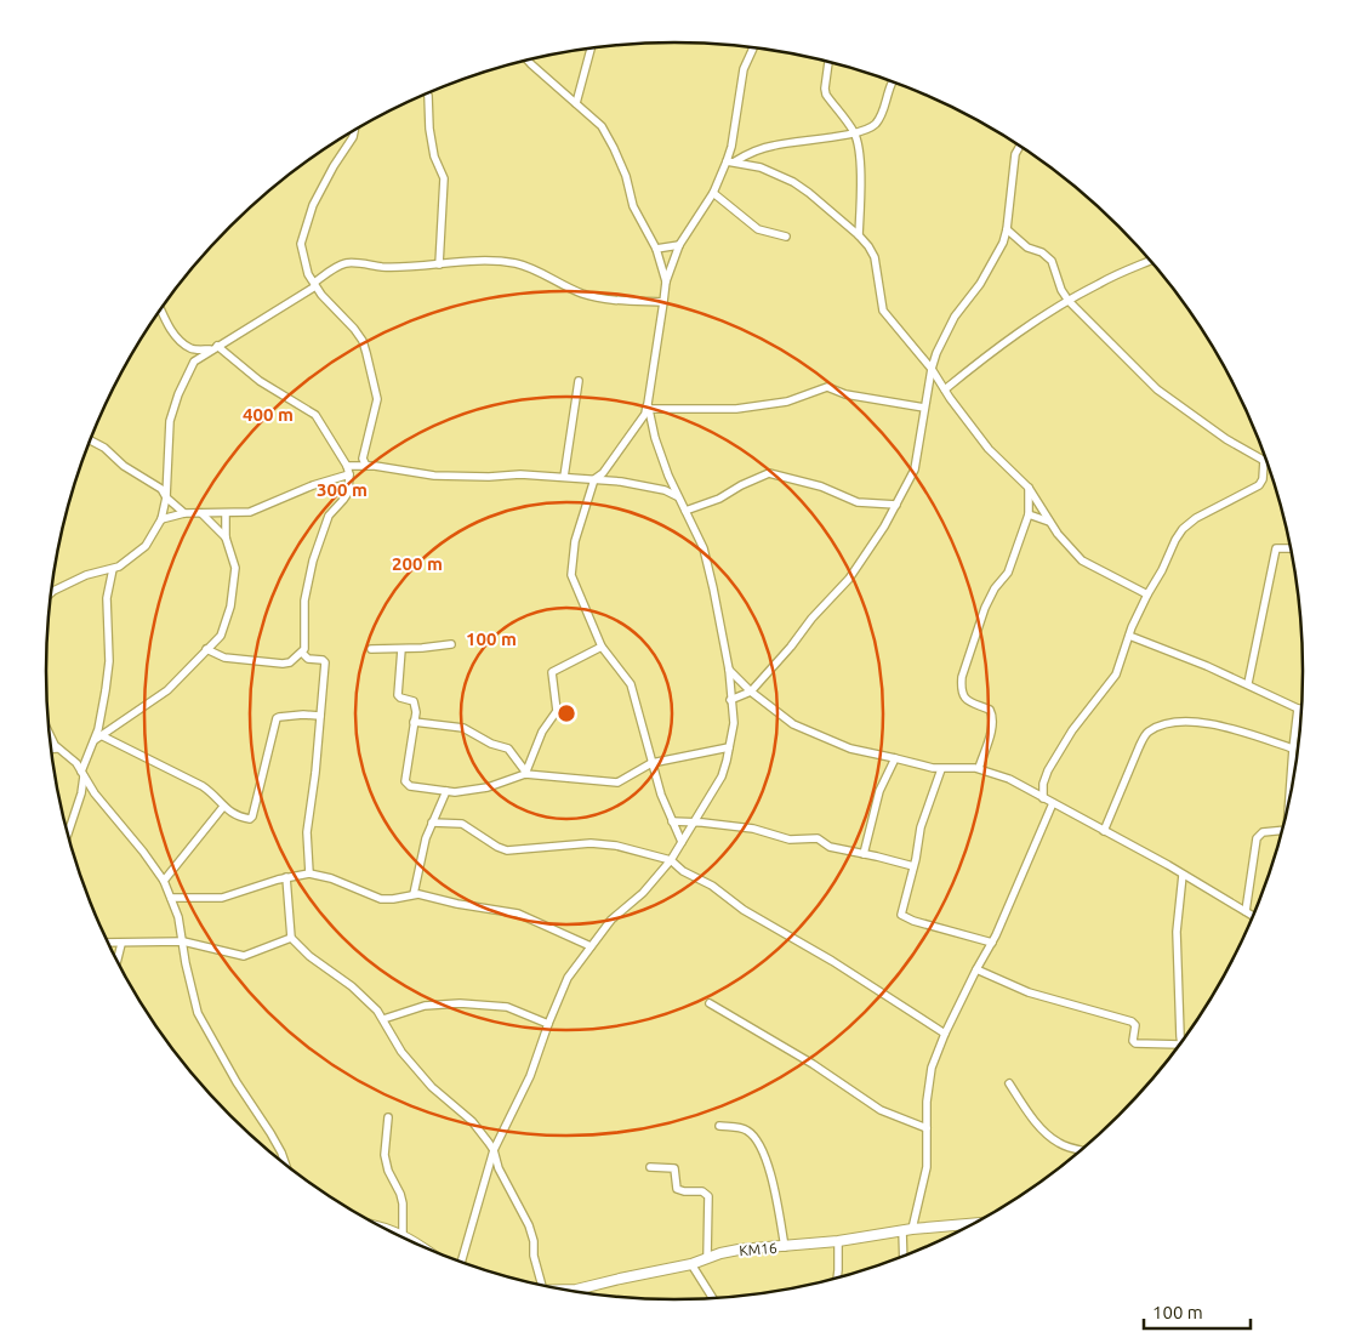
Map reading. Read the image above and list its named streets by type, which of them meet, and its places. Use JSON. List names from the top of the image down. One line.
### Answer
{"streets":{"street":["KM16"]},"scale_bar":"100 m","rings":["400 m","300 m","200 m","100 m"]}
